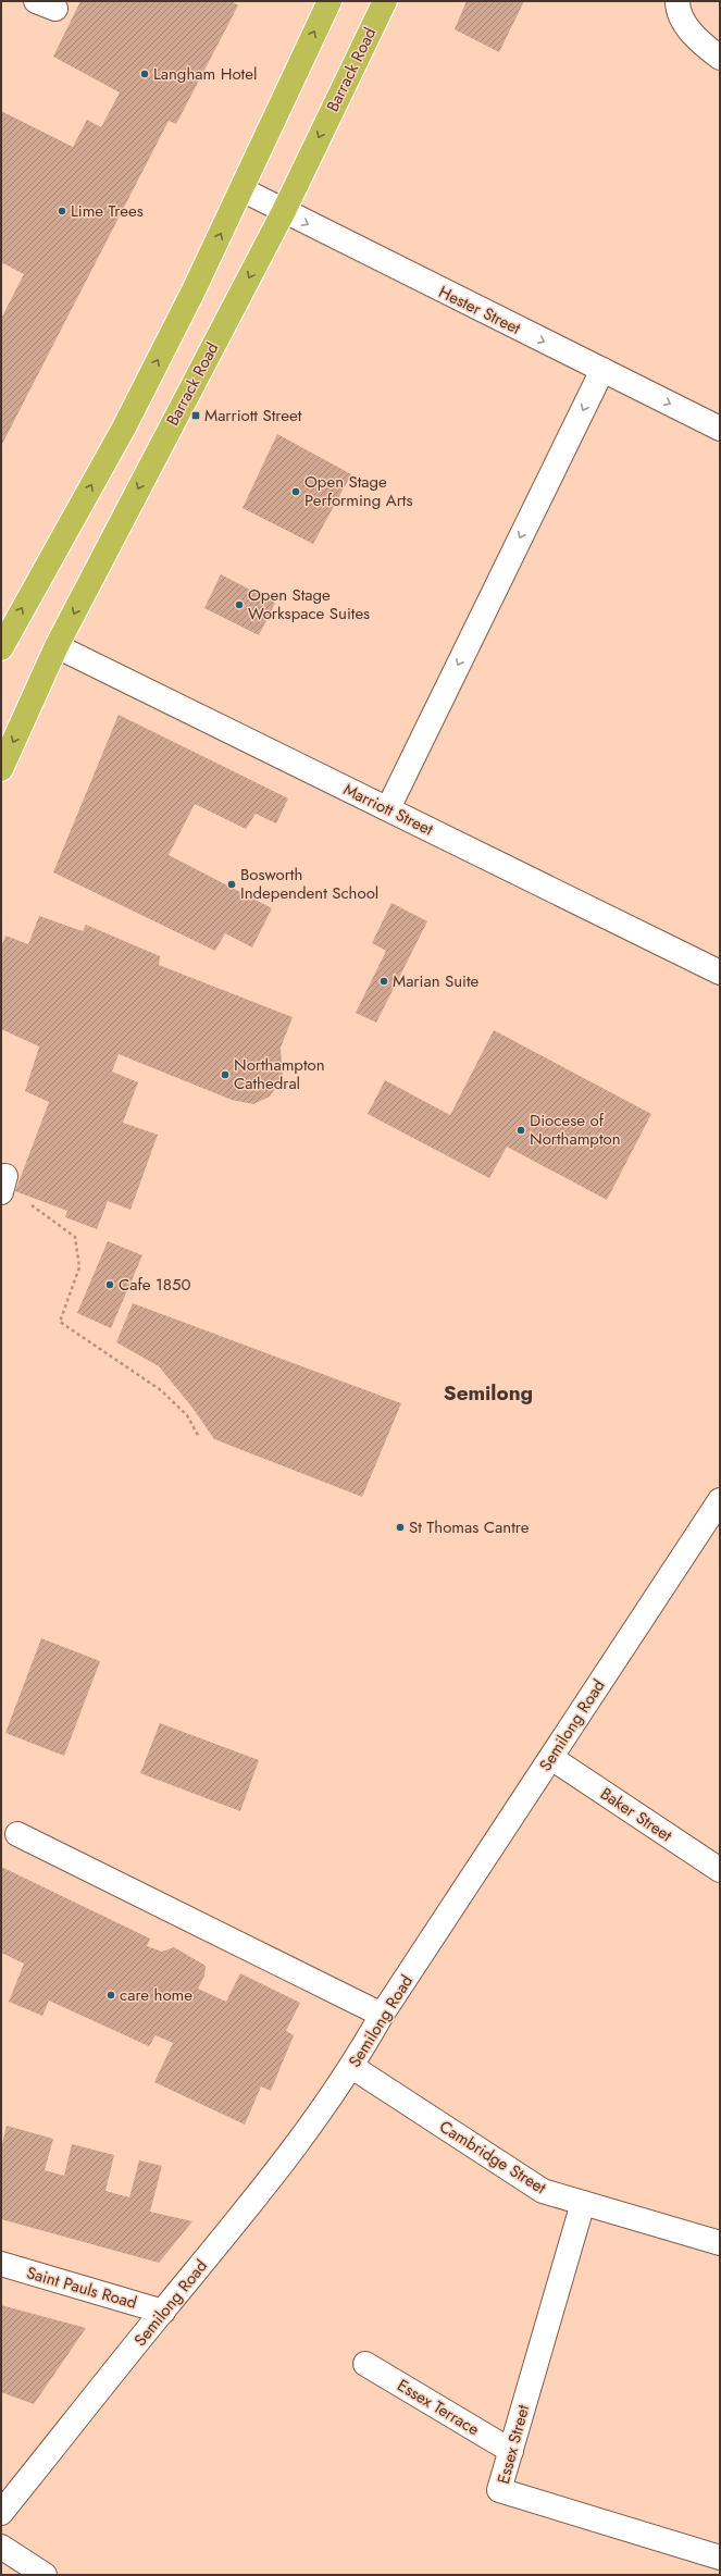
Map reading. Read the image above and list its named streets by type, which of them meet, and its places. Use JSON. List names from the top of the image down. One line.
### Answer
{"streets":{"highway":["Barrack Road"],"street":["Hester Street","Marriott Street","Semilong Road","Baker Street","Cambridge Street","Saint Pauls Road","Essex Terrace","Essex Street"]},"crossings":[["Barrack Road","Hester Street"],["Barrack Road","Marriott Street"],["Semilong Road","Baker Street"],["Semilong Road","Cambridge Street"],["Semilong Road","Saint Pauls Road"],["Cambridge Street","Essex Street"],["Essex Terrace","Essex Street"]],"one_way":["Hester Street"],"districts":["Semilong"],"places":{"other":["Langham Hotel","Lime Trees","Open Stage Performing Arts","Open Stage Workspace Suites","Bosworth Independent School","Marian Suite","Northampton Cathedral","Diocese of Northampton","Cafe 1850","St Thomas Cantre","care home"],"transit":["Marriott Street"]}}
